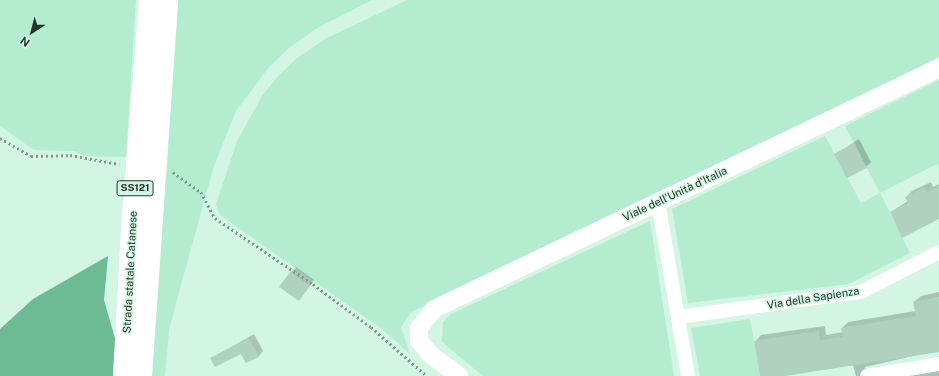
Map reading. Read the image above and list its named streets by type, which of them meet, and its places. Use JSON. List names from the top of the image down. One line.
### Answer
{"streets":{"main road":["SS121","Strada statale Catanese"],"street":["Viale dell'Unità d'Italia","Via della Sapienza"]},"north":"bottom left"}
